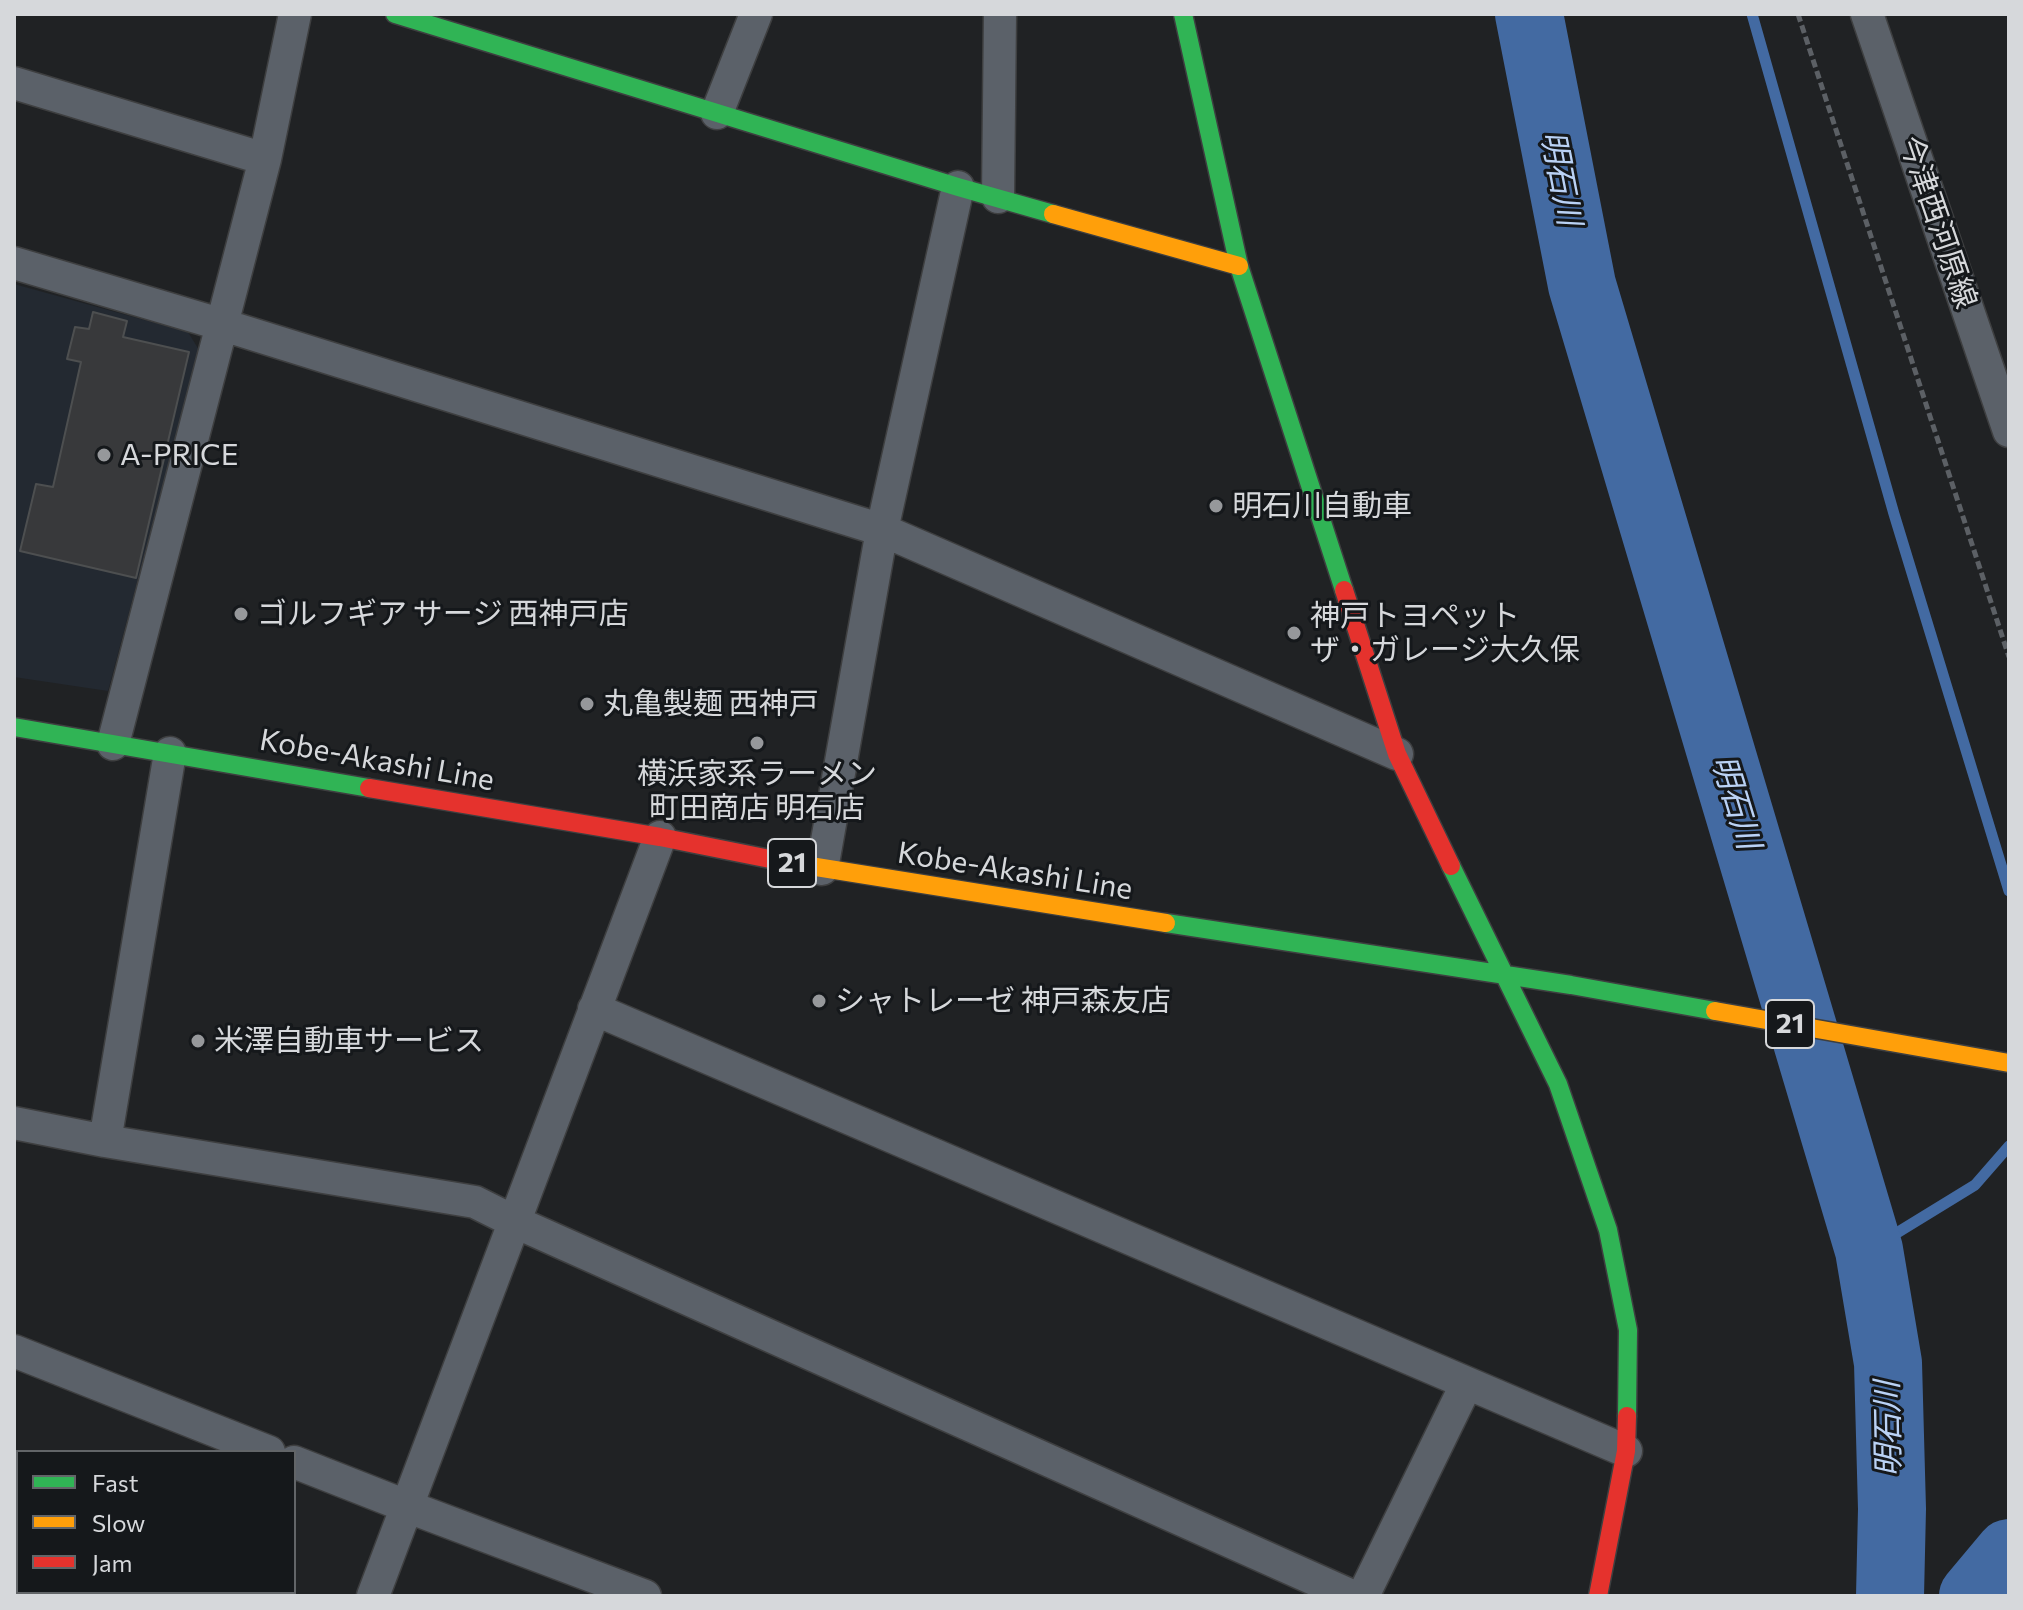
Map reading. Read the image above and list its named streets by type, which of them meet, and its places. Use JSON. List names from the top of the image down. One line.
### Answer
{"streets":{"street":["今津西河原線","Kobe-Akashi Line","21"]},"water":["明石川"],"places":["A-PRICE","明石川自動車","ゴルフギア サージ 西神戸店","神戸トヨペット ザ・ガレージ大久保","丸亀製麺 西神戸","横浜家系ラーメン 町田商店 明石店","シャトレーゼ 神戸森友店","米澤自動車サービス"],"legend":["Fast","Slow","Jam"]}
